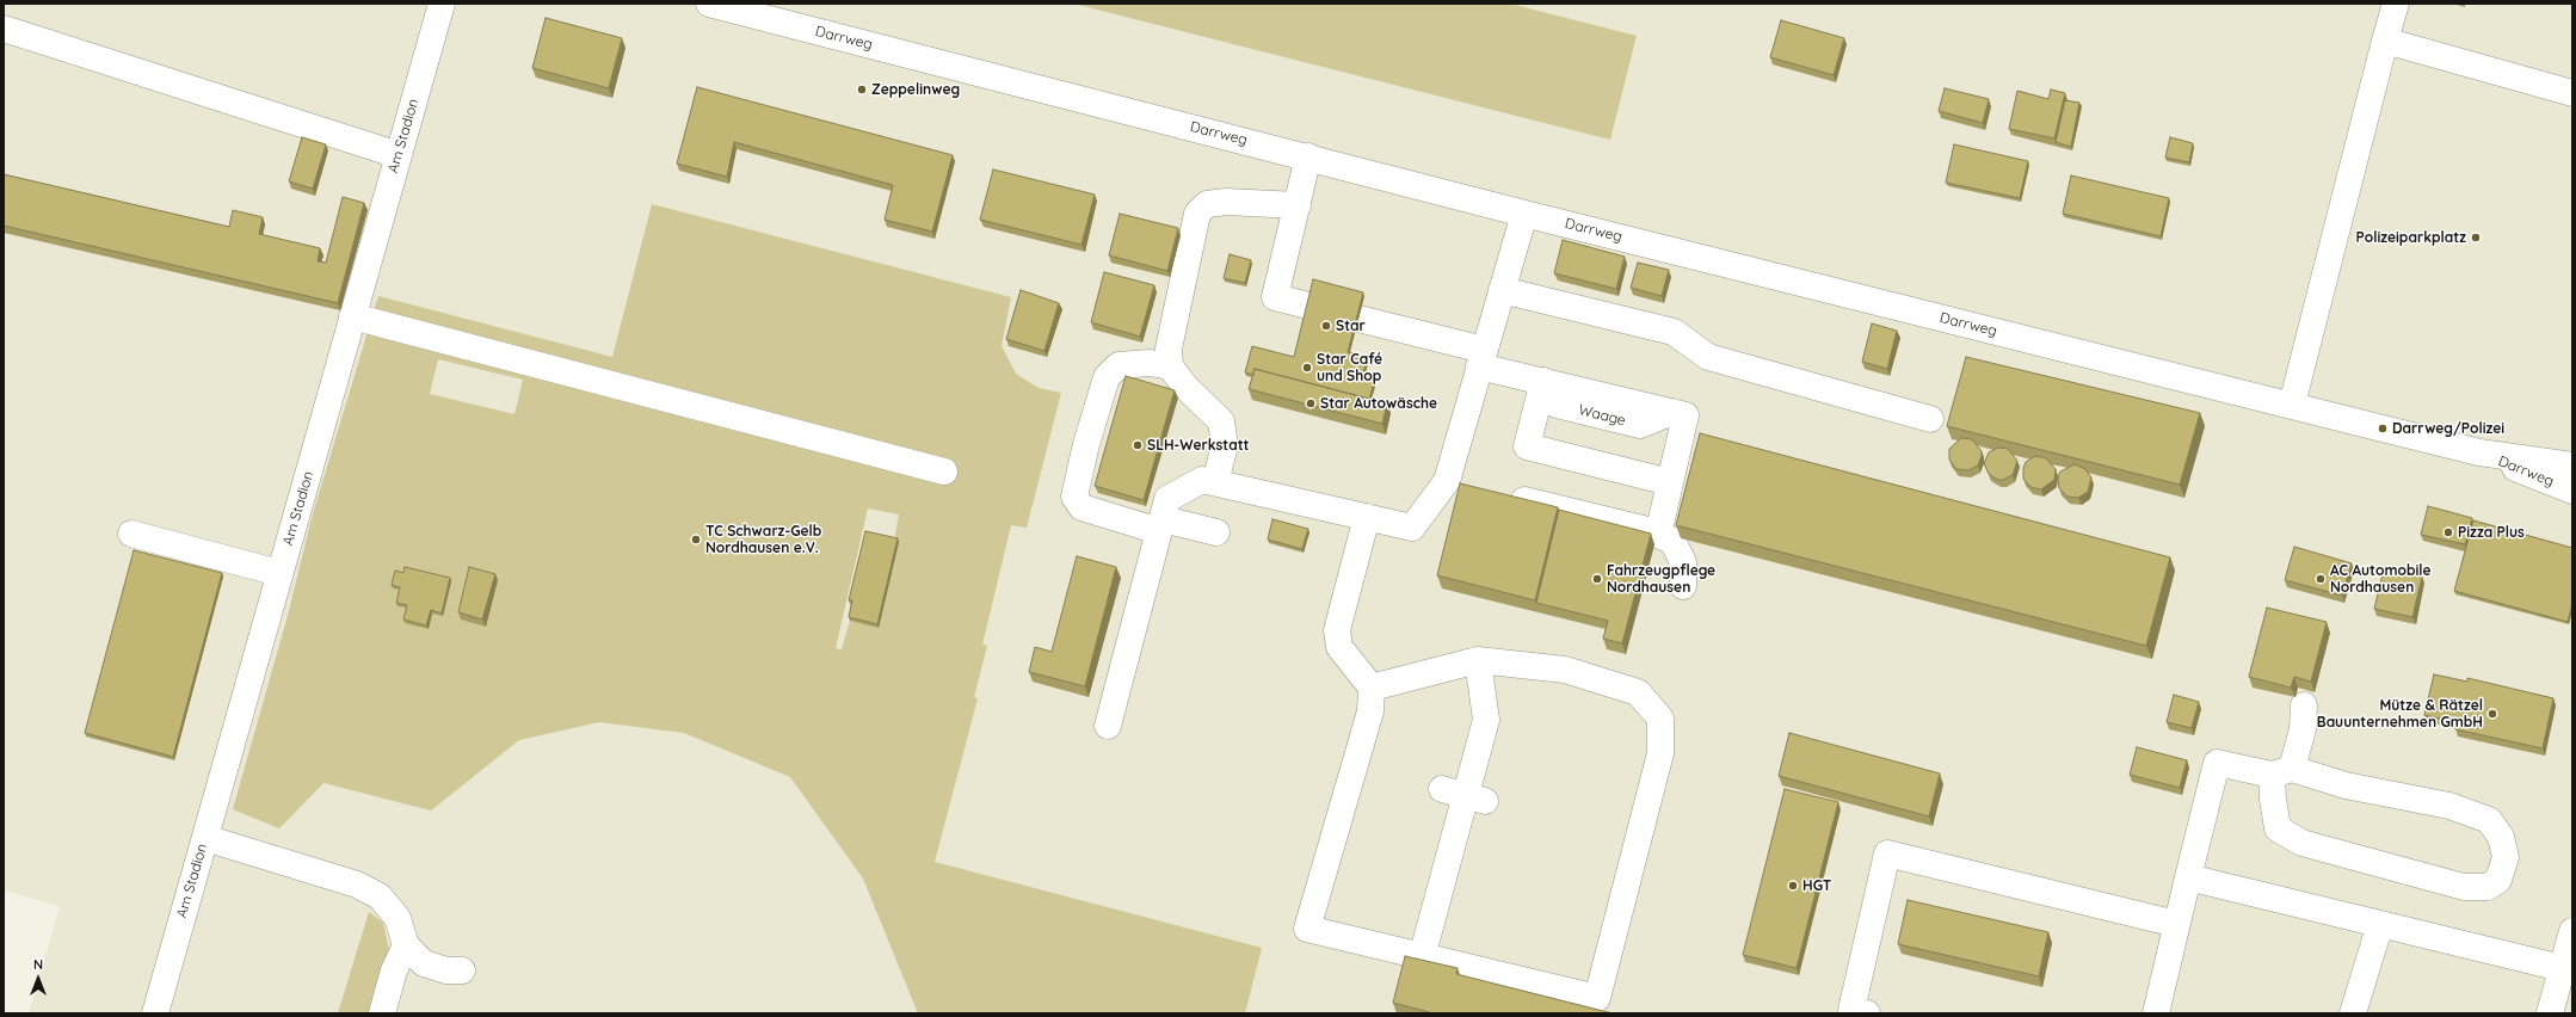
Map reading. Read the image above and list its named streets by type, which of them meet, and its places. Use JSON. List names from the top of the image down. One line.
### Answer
{"streets":{"street":["Darrweg","Am Stadion"]},"places":["Zeppelinweg","Polizeiparkplatz","Star","Star Café und Shop","Star Autowäsche","Darrweg/Polizei","SLH-Werkstatt","Pizza Plus","TC Schwarz-Gelb Nordhausen e.V.","Fahrzeugpflege Nordhausen","AC Automobile Nordhausen","Mütze & Rätzel Bauunternehmen GmbH","HGT"],"north":"top"}
